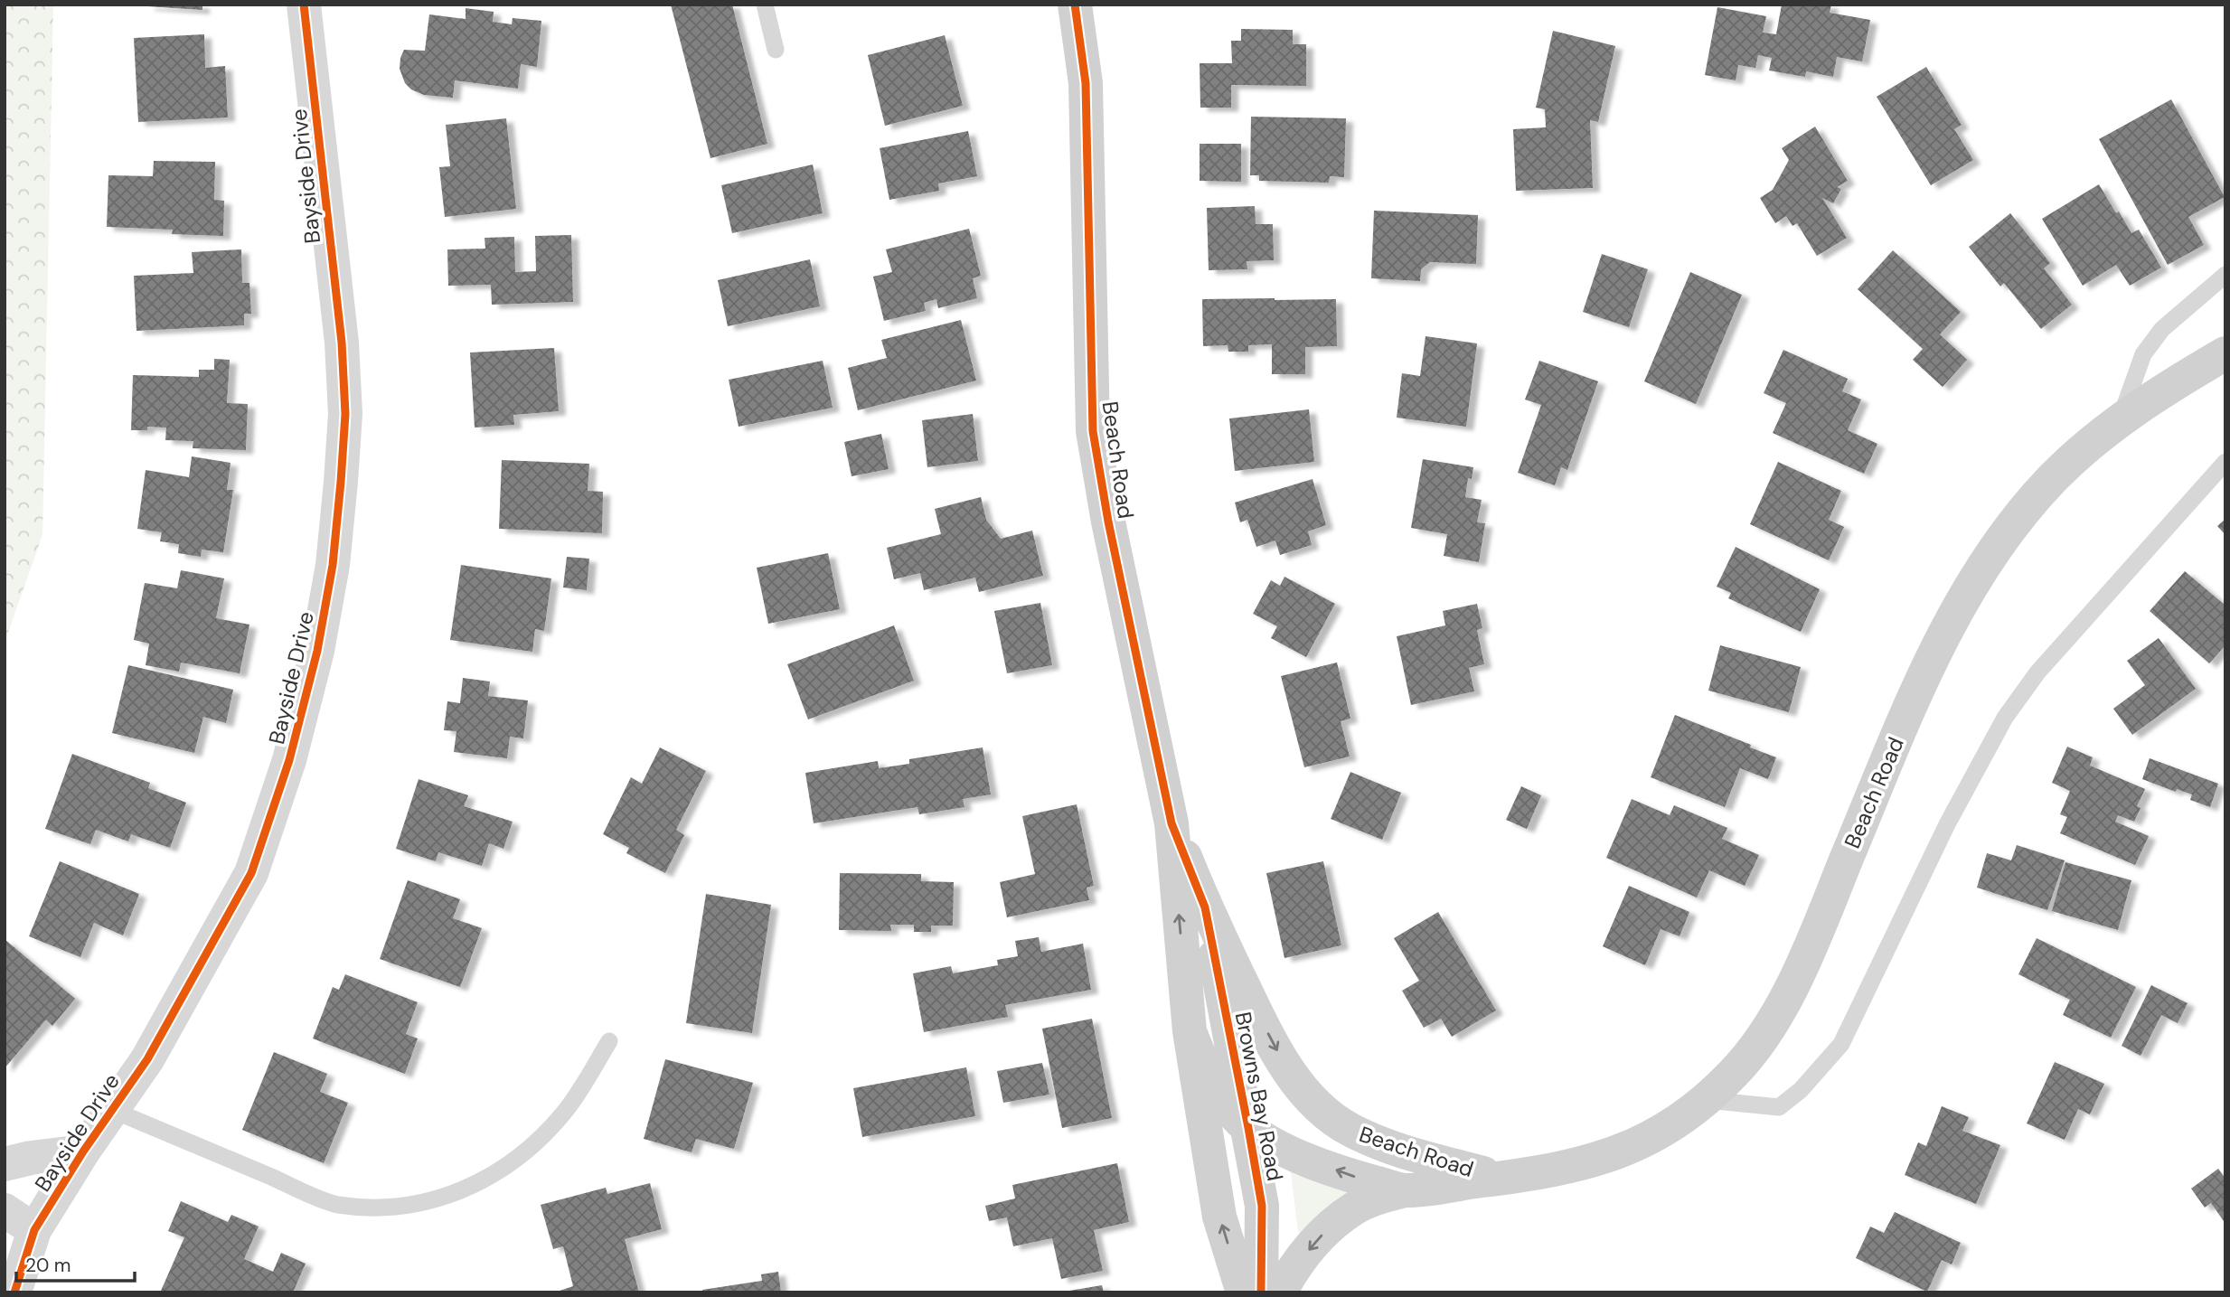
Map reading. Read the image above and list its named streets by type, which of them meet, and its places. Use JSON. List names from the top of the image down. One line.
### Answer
{"streets":{"main road":["Beach Road","Browns Bay Road"],"street":["Bayside Drive"]},"crossings":[["Beach Road","Browns Bay Road"]],"scale_bar":"20 m"}
